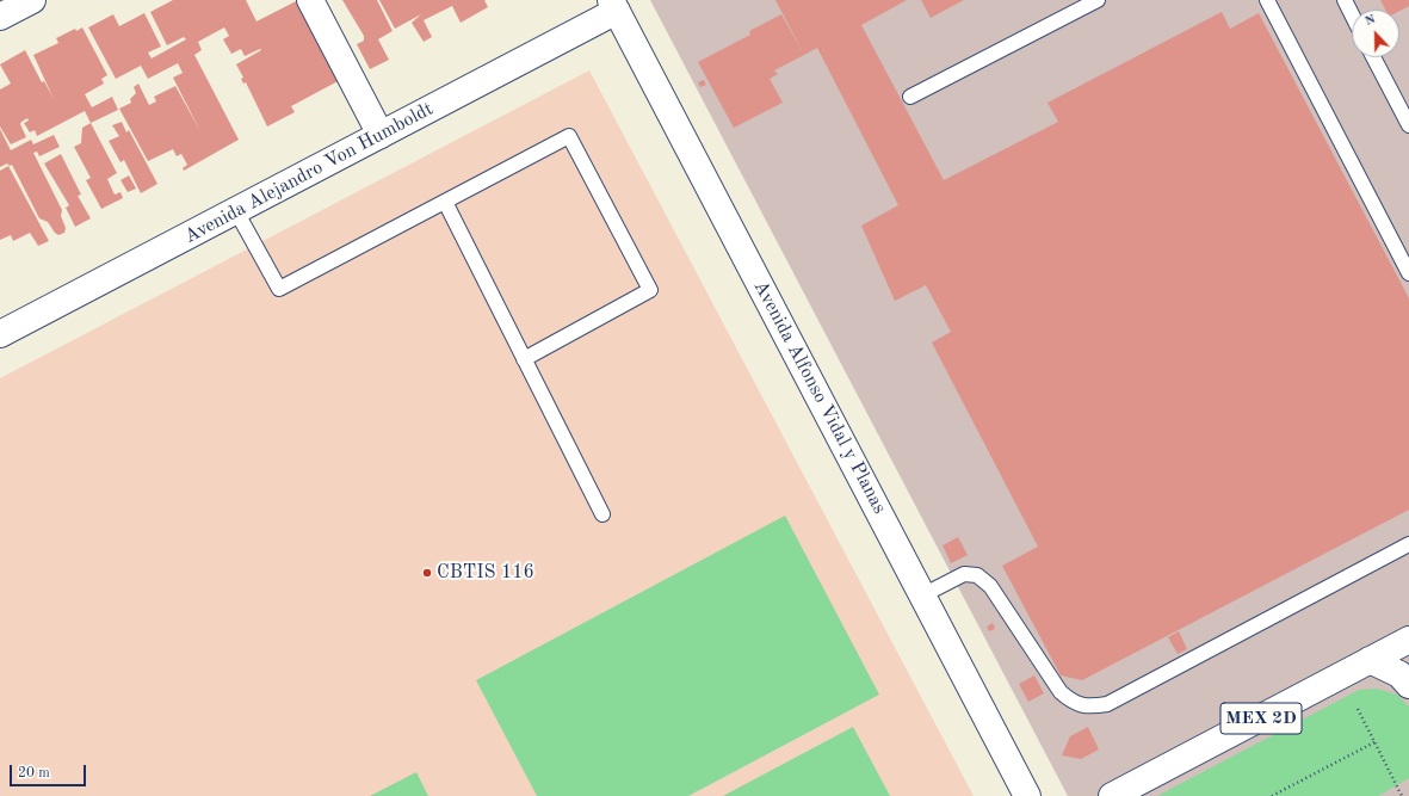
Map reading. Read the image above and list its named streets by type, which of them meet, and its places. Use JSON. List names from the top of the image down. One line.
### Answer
{"streets":{"main road":["Avenida Alejandro Von Humboldt","Avenida Alfonso Vidal y Planas","MEX 2D"]},"crossings":[["Avenida Alejandro Von Humboldt","Avenida Alfonso Vidal y Planas"]],"places":["CBTIS 116"],"scale_bar":"20 m","north":"top"}
